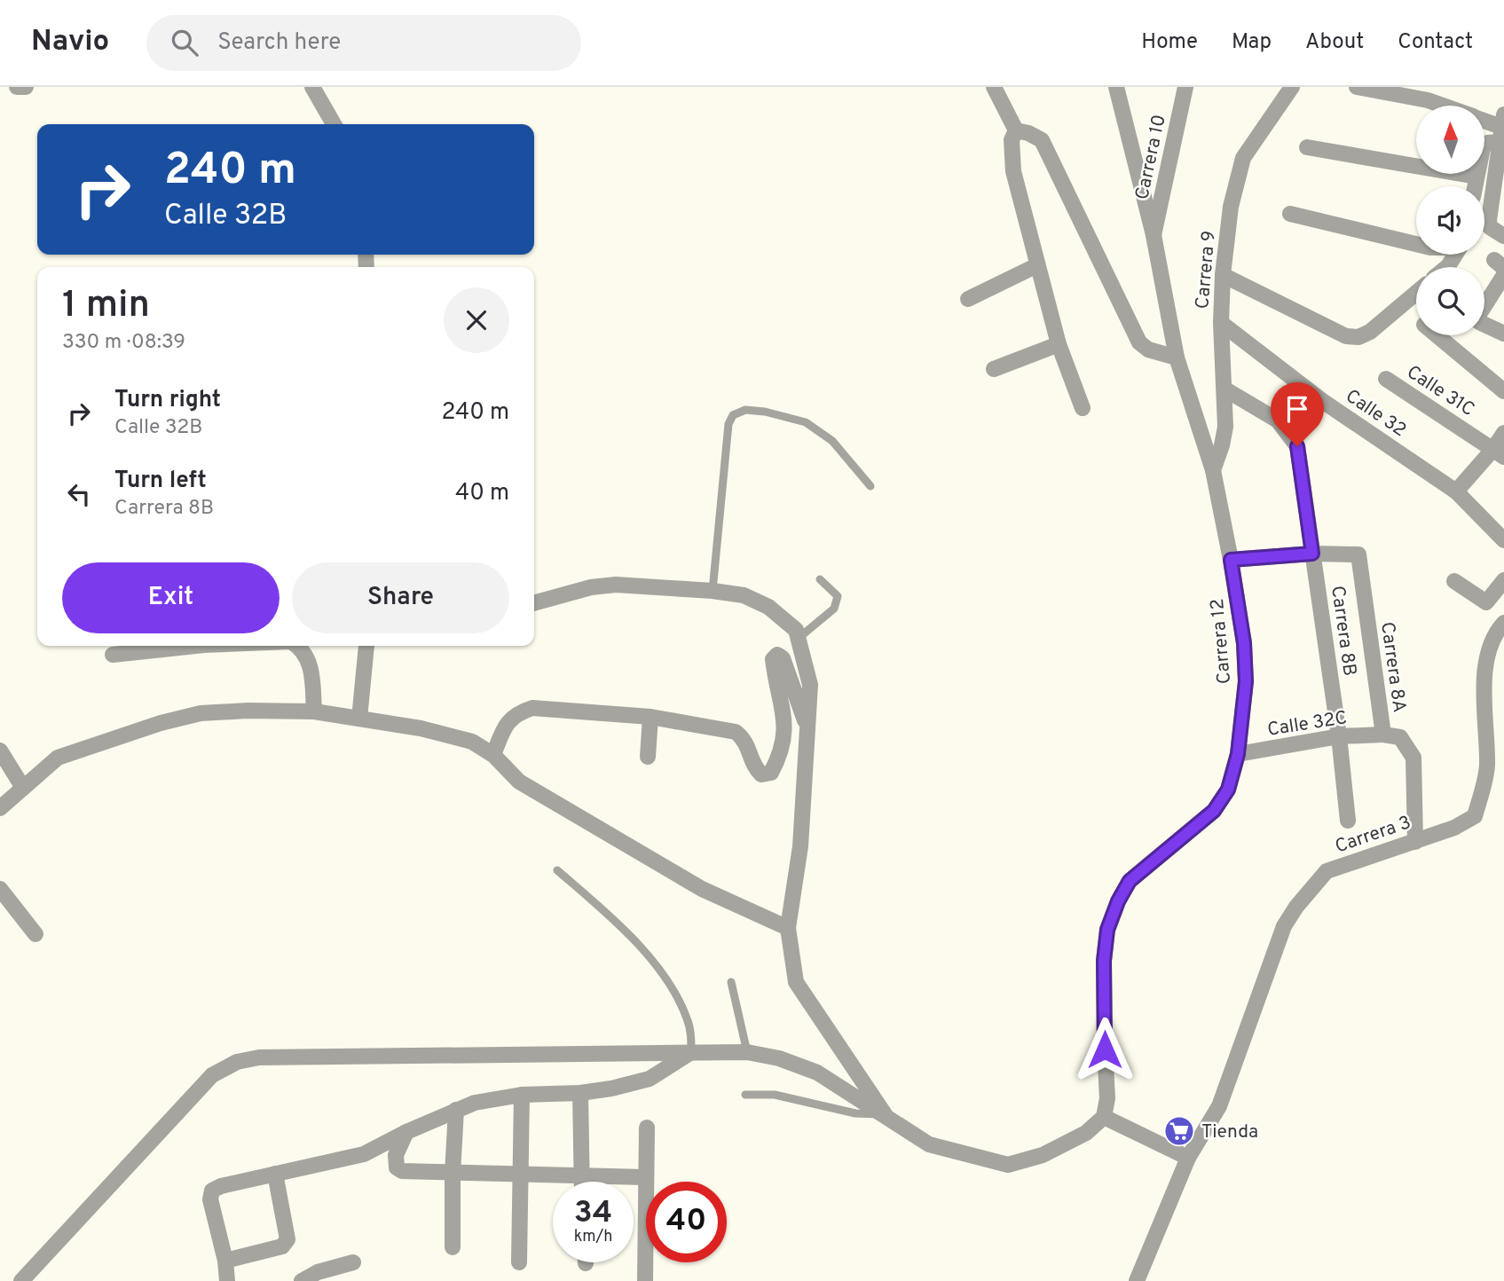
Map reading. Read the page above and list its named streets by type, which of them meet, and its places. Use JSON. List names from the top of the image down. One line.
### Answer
{"streets":{"street":["Carrera 10","Carrera 9","Calle 31C","Calle 32","Carrera 8B","Carrera 12","Carrera 8A","Calle 32C","Carrera 3"]},"crossings":[["Carrera 10","Carrera 12"],["Carrera 9","Calle 32"],["Carrera 9","Carrera 8B"],["Carrera 9","Carrera 12"],["Carrera 8B","Carrera 8A"],["Carrera 8B","Calle 32C"],["Carrera 12","Calle 32C"],["Carrera 8A","Calle 32C"],["Carrera 8A","Carrera 3"]],"places":{"supermarket":["Tienda"]},"north":"top","page":{"header":"Navio","search":"Search here","nav":["Home","Map","About","Contact"],"turn":["240 m","Calle 32B"],"heading":["1 min","330 m · 08:39"],"list":[{"name":"Turn right","note":"Calle 32B","value":"240 m"},{"name":"Turn left","note":"Carrera 8B","value":"40 m"}],"buttons":["Exit","Share"],"speed":"34 km/h","limit":"40"}}
